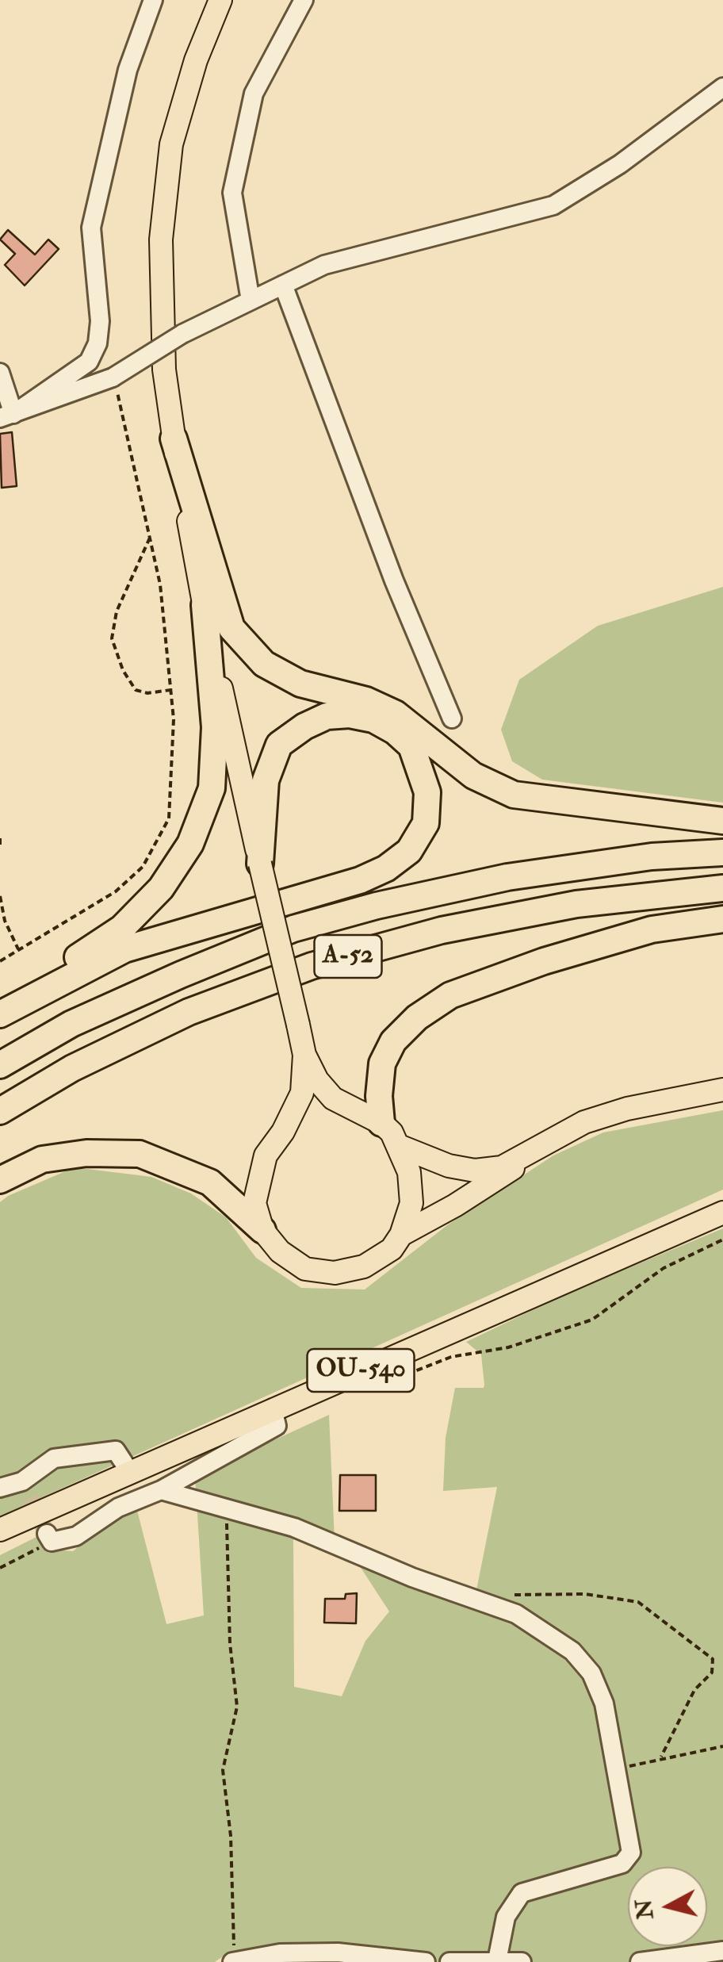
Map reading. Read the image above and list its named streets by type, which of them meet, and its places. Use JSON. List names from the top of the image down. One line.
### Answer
{"streets":{"highway":["A-52"],"main road":["OU-540"]},"north":"left"}
